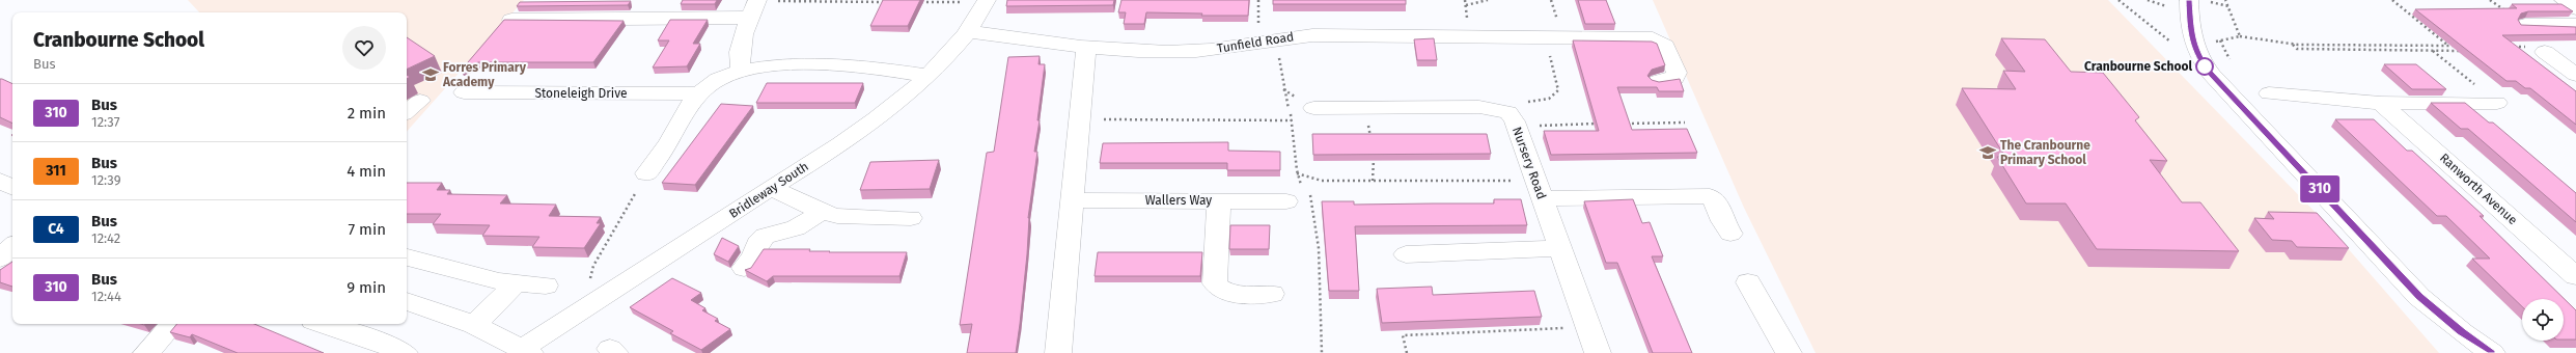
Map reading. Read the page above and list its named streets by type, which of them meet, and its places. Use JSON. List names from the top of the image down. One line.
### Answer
{"streets":{"street":["Tunfield Road","Stoneleigh Drive","Nursery Road","Ranworth Avenue","Bridleway South","Wallers Way"]},"crossings":[["Tunfield Road","Bridleway South"]],"places":{"other":["Cranbourne School"],"school or university":["Forres Primary Academy","The Cranbourne Primary School"]},"lines":["bus line 310"],"page":{"on_map":"310","heading":["Cranbourne School","Bus"],"list":[{"mark":"310","name":"Bus","note":"12:37","value":"2 min"},{"mark":"311","name":"Bus","note":"12:39","value":"4 min"},{"mark":"C4","name":"Bus","note":"12:42","value":"7 min"},{"mark":"310","name":"Bus","note":"12:44","value":"9 min"}]}}
